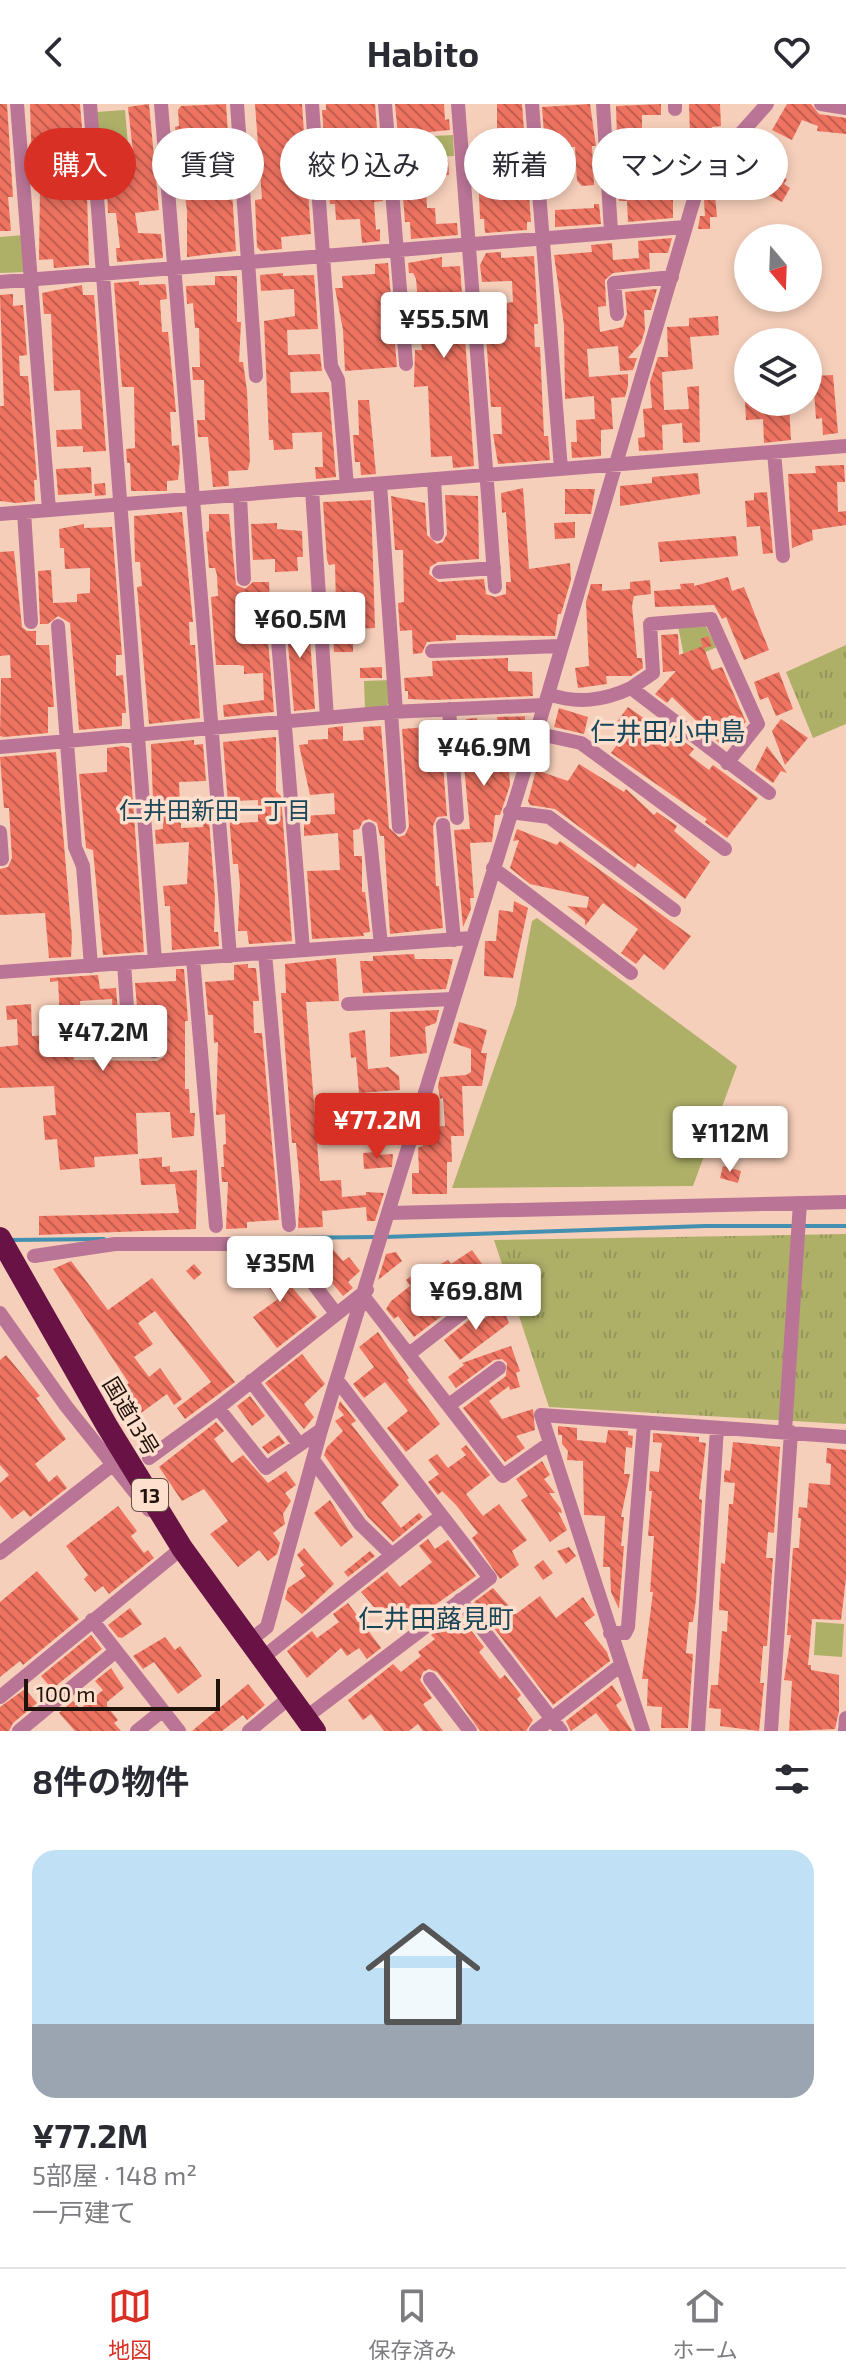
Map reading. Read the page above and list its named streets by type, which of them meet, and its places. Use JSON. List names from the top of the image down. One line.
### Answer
{"streets":{"highway":["国道13号","13"]},"districts":["仁井田小中島","仁井田新田一丁目","仁井田蕗見町"],"scale_bar":"100 m","north":"bottom","page":{"header":"Habito","chip":["購入","賃貸","絞り込み","新着","マンション"],"price":["¥55.5M","¥60.5M","¥46.9M","¥47.2M","¥77.2M","¥112M","¥35M","¥69.8M"],"scale":"100 m","heading":"8件の物件","list":[{"name":"¥77.2M","note":"5部屋 · 148 m² · 一戸建て"}],"tabs":["地図","保存済み","ホーム"]}}
